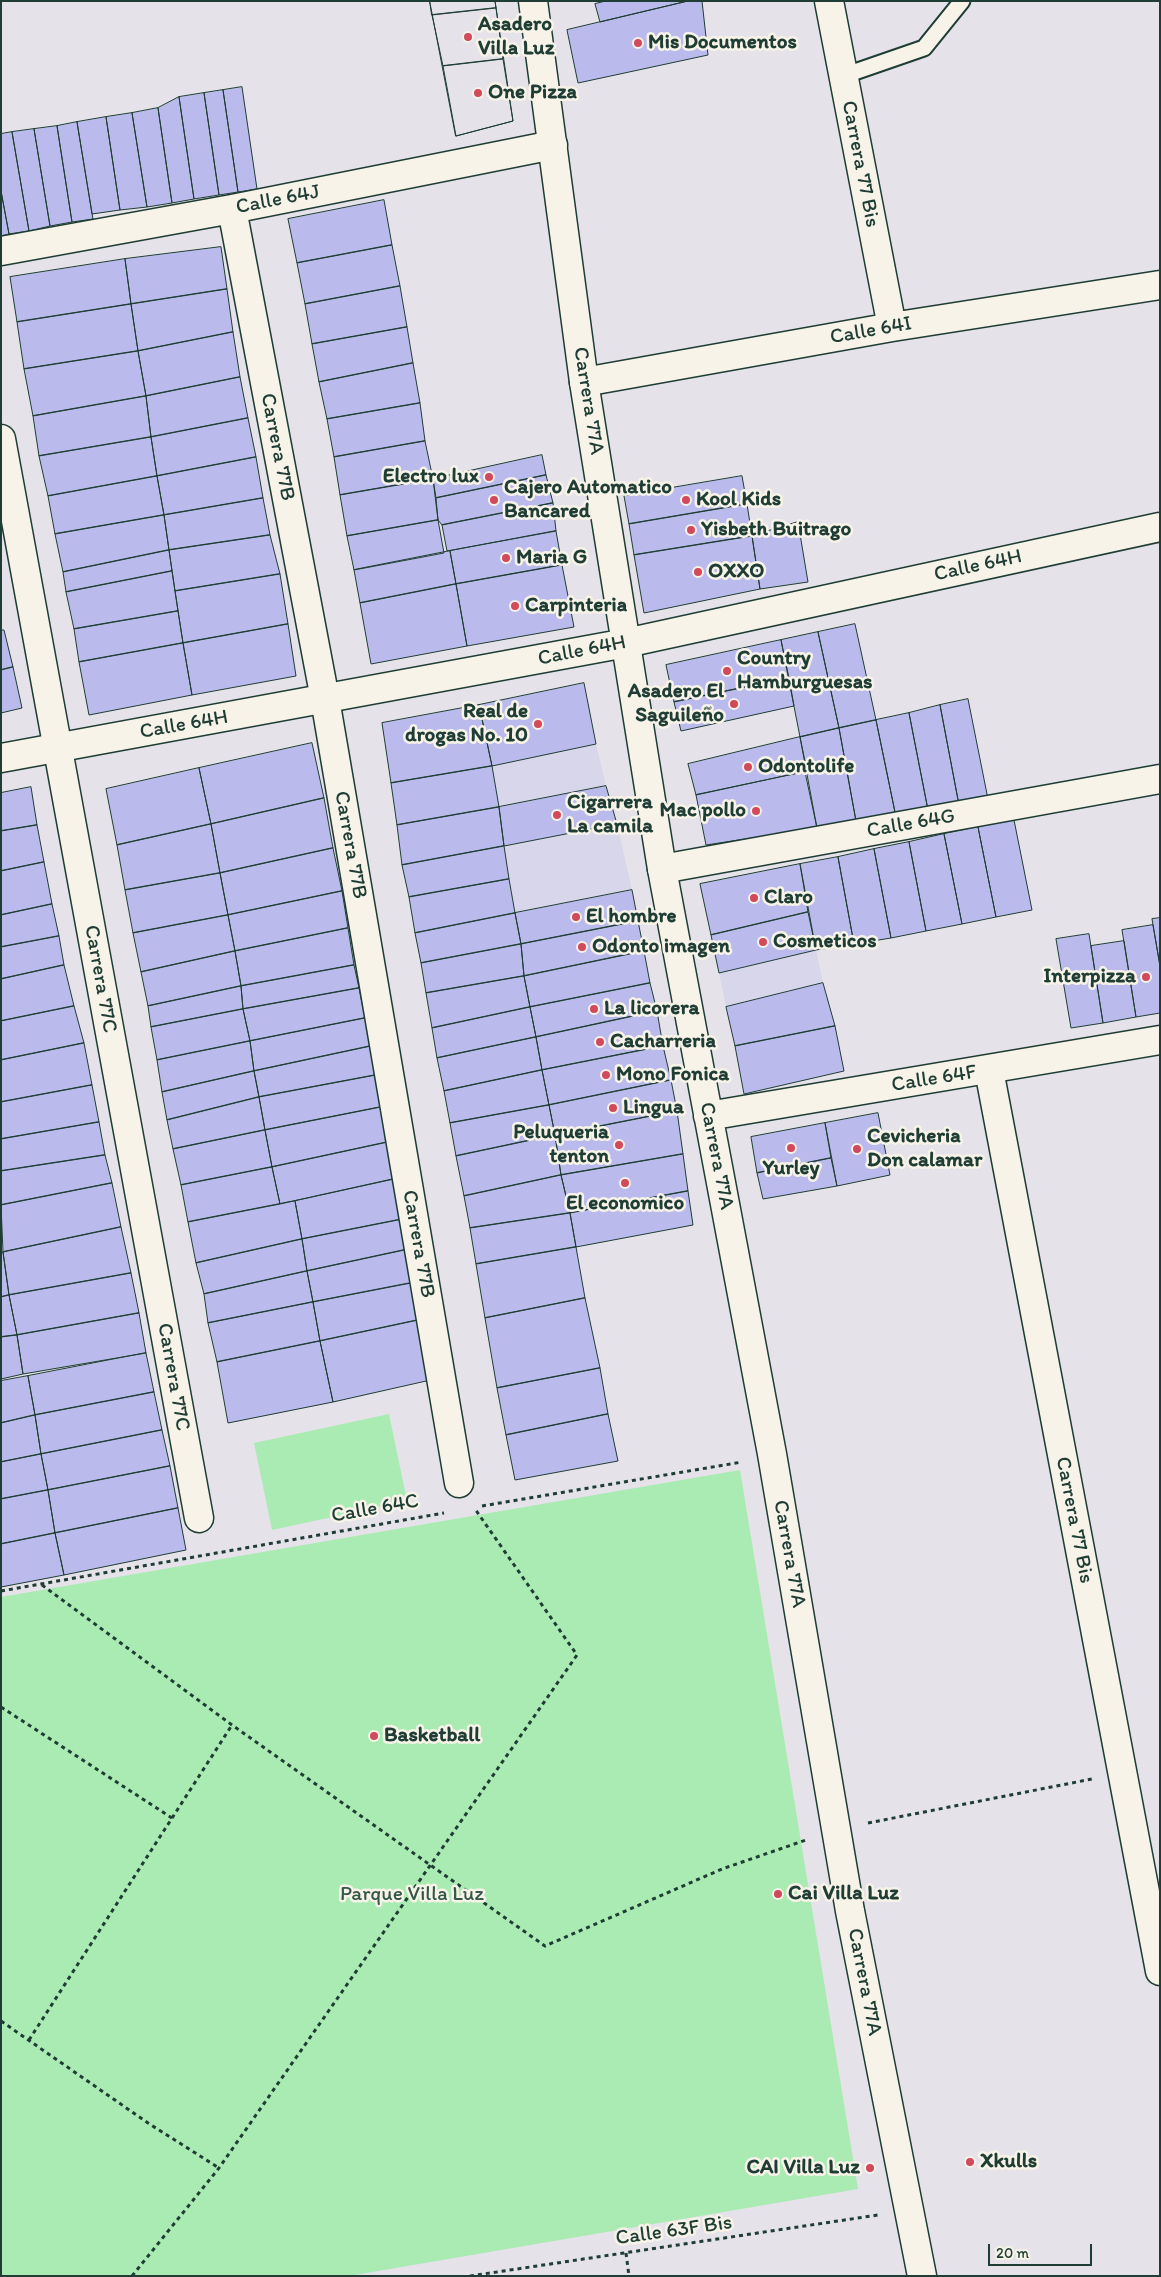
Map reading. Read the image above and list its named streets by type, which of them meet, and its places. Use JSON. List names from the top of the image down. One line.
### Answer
{"streets":{"street":["Carrera 77 Bis","Calle 64J","Calle 64I","Carrera 77A","Carrera 77B","Calle 64H","Calle 64G","Carrera 77C","Calle 64F"],"path":["Calle 64C","Calle 63F Bis"]},"crossings":[["Carrera 77 Bis","Calle 64I"],["Carrera 77 Bis","Calle 64F"],["Calle 64J","Carrera 77A"],["Calle 64J","Carrera 77B"],["Calle 64I","Carrera 77A"],["Carrera 77A","Calle 64H"],["Carrera 77A","Calle 64G"],["Carrera 77A","Calle 64F"],["Carrera 77B","Calle 64H"],["Calle 64H","Carrera 77C"]],"parks":["Parque Villa Luz"],"places":["Asadero Villa Luz","Mis Documentos","One Pizza","Electro lux","Cajero Automatico Bancared","Kool Kids","Yisbeth Buitrago","Maria G","OXXO","Carpinteria","Country Hamburguesas","Asadero El Saguileño","Real de drogas No. 10","Odontolife","Mac pollo","Cigarrera La camila","Claro","El hombre","Cosmeticos","Odonto imagen","Interpizza","La licorera","Cacharreria","Mono Fonica","Lingua","Peluqueria tenton","Yurley","Cevicheria Don calamar","El economico","Basketball","Cai Villa Luz","Xkulls","CAI Villa Luz"],"scale_bar":"20 m"}
